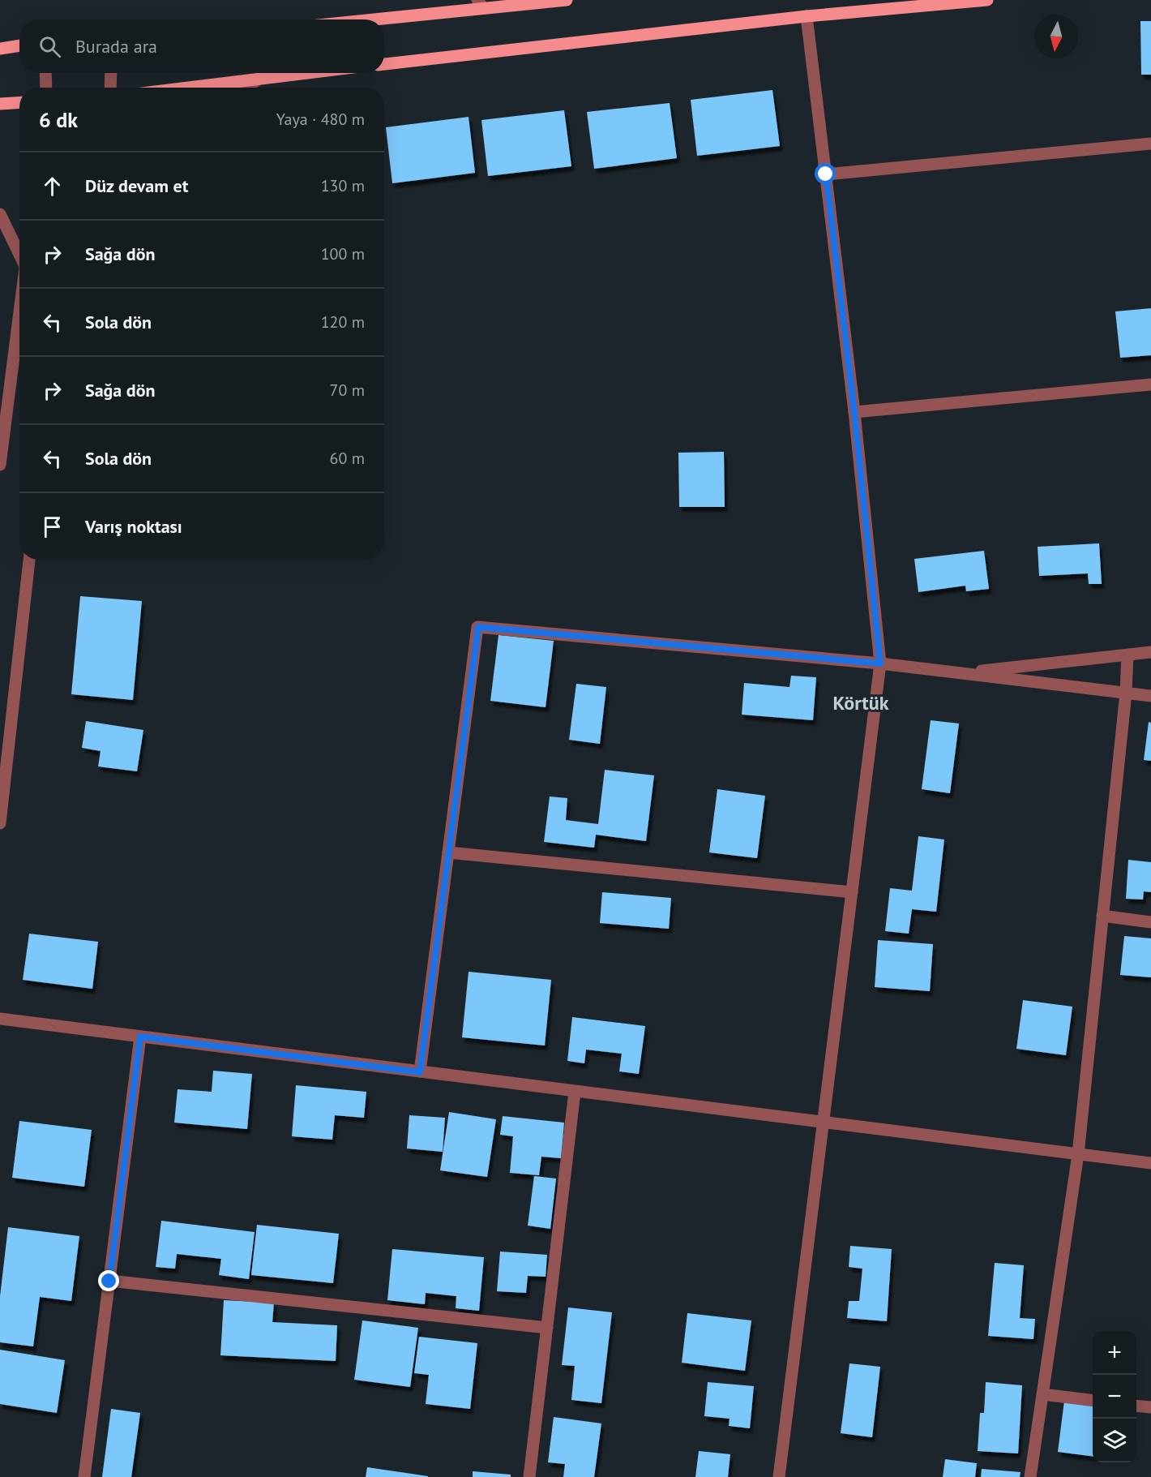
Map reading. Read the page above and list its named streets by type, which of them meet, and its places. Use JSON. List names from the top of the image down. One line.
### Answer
{"districts":["Körtük"],"north":"bottom","page":{"search":"Burada ara","heading":["6 dk","Yaya · 480 m"],"list":[["Düz devam et","130 m"],["Sağa dön","100 m"],["Sola dön","120 m"],["Sağa dön","70 m"],["Sola dön","60 m"],"Varış noktası"],"map_buttons":["+","−"]}}
